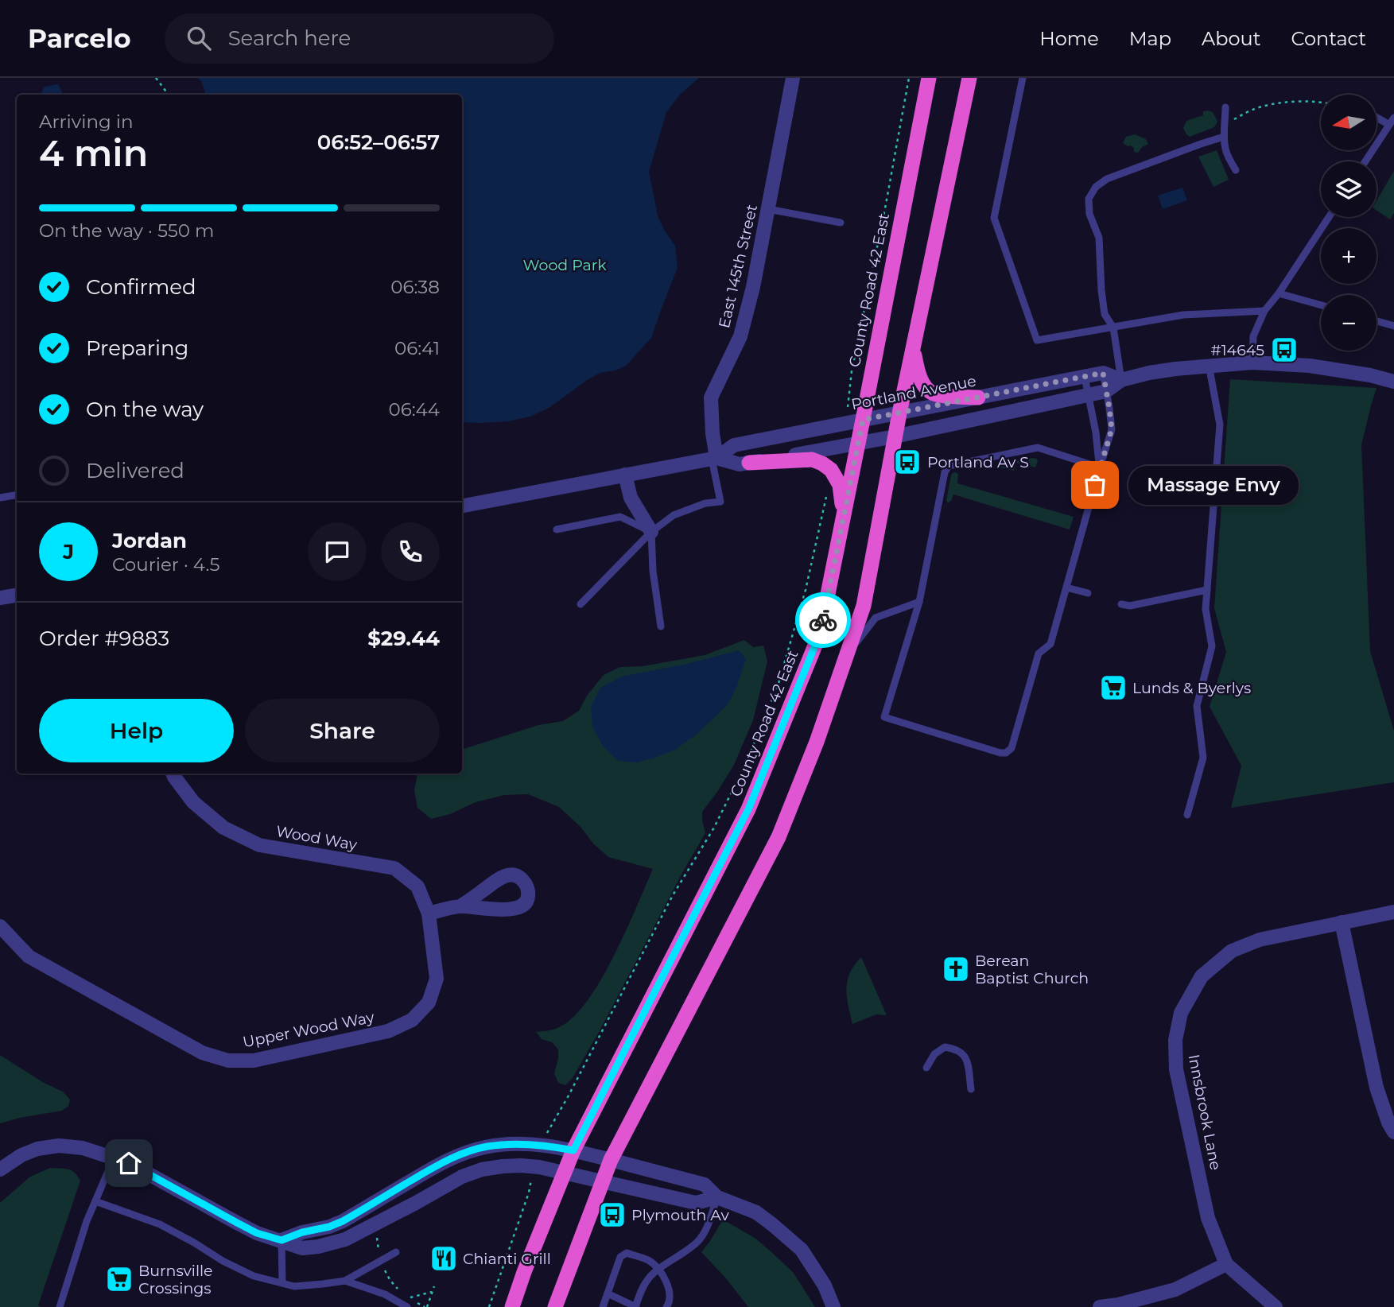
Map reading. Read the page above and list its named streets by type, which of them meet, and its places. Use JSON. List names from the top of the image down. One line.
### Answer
{"streets":{"highway":["County Road 42 East"],"street":["East 145th Street","Portland Avenue","Wood Way","Upper Wood Way","Innsbrook Lane"]},"crossings":[["East 145th Street","Portland Avenue"],["County Road 42 East","Portland Avenue"],["Wood Way","Upper Wood Way"]],"parks":["Wood Park"],"places":{"bus stop":["#14645","Portland Av S","Plymouth Av"],"other":["Massage Envy"],"supermarket":["Lunds & Byerlys","Burnsville Crossings"],"church":["Berean Baptist Church"],"restaurant":["Chianti Grill"]},"north":"left","page":{"header":"Parcelo","search":"Search here","nav":["Home","Map","About","Contact"],"map_buttons":["+","−"],"heading":["4 min","Arriving in","06:52–06:57"],"panel":["Jordan","Courier · 4.5","Order #9883","$29.44"],"bar":"On the way · 550 m","list":[["Confirmed","06:38"],["Preparing","06:41"],["On the way","06:44"],"Delivered"],"bubble":"Massage Envy","round":"J","buttons":["Help","Share"]}}
